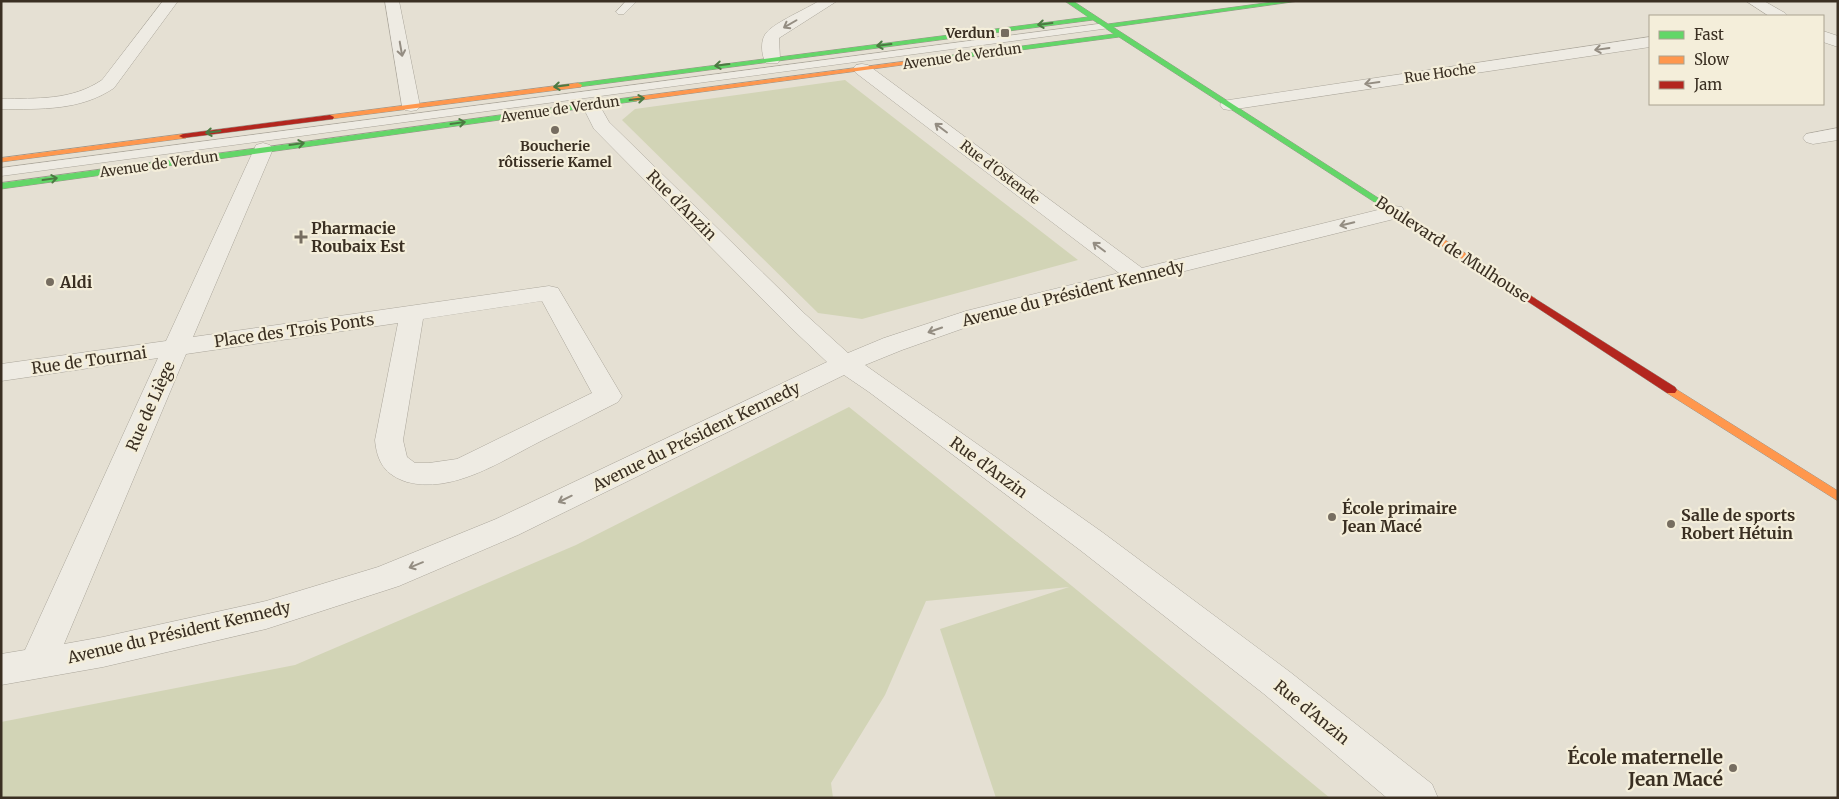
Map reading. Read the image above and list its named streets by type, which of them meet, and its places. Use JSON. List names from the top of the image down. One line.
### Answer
{"streets":{"street":["Avenue de Verdun","Rue Hoche","Rue d'Ostende","Rue d'Anzin","Boulevard de Mulhouse","Avenue du Président Kennedy","Place des Trois Ponts","Rue de Tournai","Rue de Liège"]},"crossings":[["Avenue de Verdun","Rue d'Ostende"],["Avenue de Verdun","Rue d'Anzin"],["Avenue de Verdun","Boulevard de Mulhouse"],["Avenue de Verdun","Rue de Liège"],["Rue Hoche","Boulevard de Mulhouse"],["Rue d'Ostende","Avenue du Président Kennedy"],["Rue d'Anzin","Avenue du Président Kennedy"],["Boulevard de Mulhouse","Avenue du Président Kennedy"],["Avenue du Président Kennedy","Rue de Liège"],["Place des Trois Ponts","Rue de Tournai"],["Place des Trois Ponts","Rue de Liège"],["Rue de Tournai","Rue de Liège"]],"one_way":["Rue Hoche","Rue d'Ostende","Avenue du Président Kennedy"],"places":{"transit":["Verdun"],"other":["Boucherie rôtisserie Kamel","Aldi","École primaire Jean Macé","Salle de sports Robert Hétuin","École maternelle Jean Macé"],"health":["Pharmacie Roubaix Est"]},"legend":["Fast","Slow","Jam"]}
